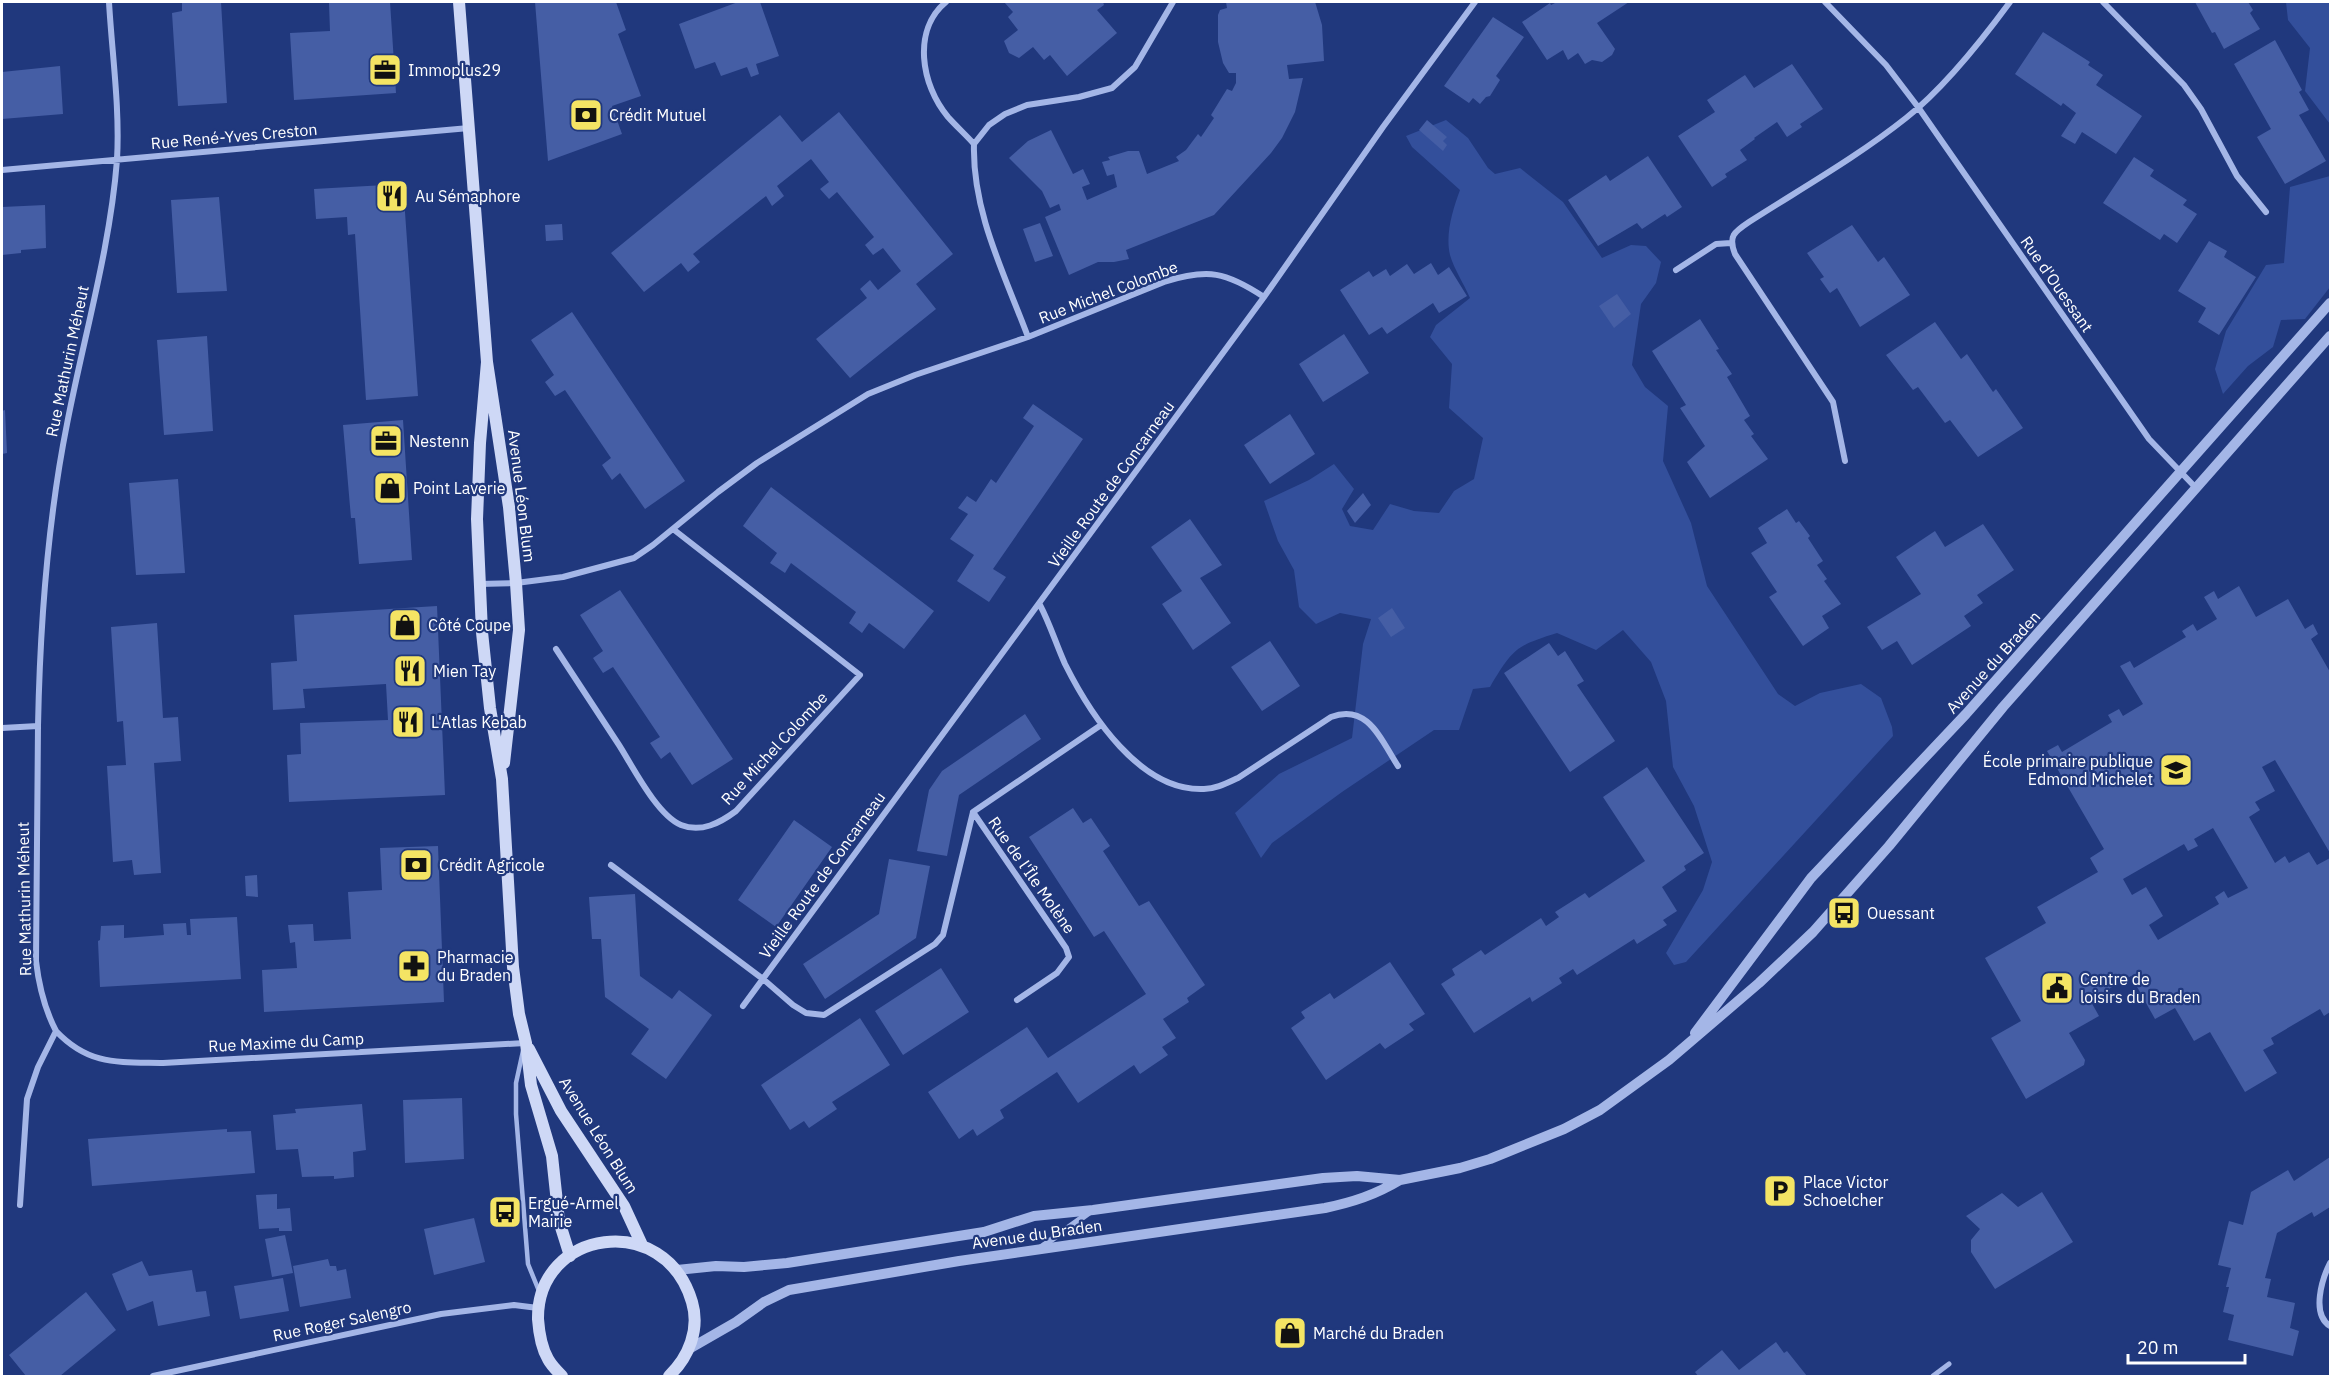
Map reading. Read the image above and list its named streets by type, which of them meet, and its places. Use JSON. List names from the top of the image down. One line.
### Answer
{"streets":{"main road":["Avenue Léon Blum"],"street":["Rue René-Yves Creston","Rue d'Ouessant","Rue Michel Colombe","Rue Mathurin Méheut","Vieille Route de Concarneau","Avenue du Braden","Rue de l'Île Molène","Rue Maxime du Camp","Rue Roger Salengro"]},"crossings":[["Rue René-Yves Creston","Rue Mathurin Méheut"],["Rue René-Yves Creston","Avenue Léon Blum"],["Rue d'Ouessant","Avenue du Braden"],["Rue Michel Colombe","Vieille Route de Concarneau"],["Rue Michel Colombe","Avenue Léon Blum"],["Rue Mathurin Méheut","Rue Maxime du Camp"],["Vieille Route de Concarneau","Rue de l'Île Molène"],["Avenue Léon Blum","Rue Maxime du Camp"]],"places":{"office":["Immoplus29","Nestenn"],"bank":["Crédit Mutuel","Crédit Agricole"],"restaurant":["Au Sémaphore","Mien Tay","L'Atlas Kebab"],"shop":["Point Laverie","Côté Coupe","Marché du Braden"],"school or university":["École primaire publique Edmond Michelet"],"bus stop":["Ouessant","Ergué-Armel Mairie"],"pharmacy":["Pharmacie du Braden"],"public building":["Centre de loisirs du Braden"],"parking":["Place Victor Schoelcher"]},"scale_bar":"20 m"}
